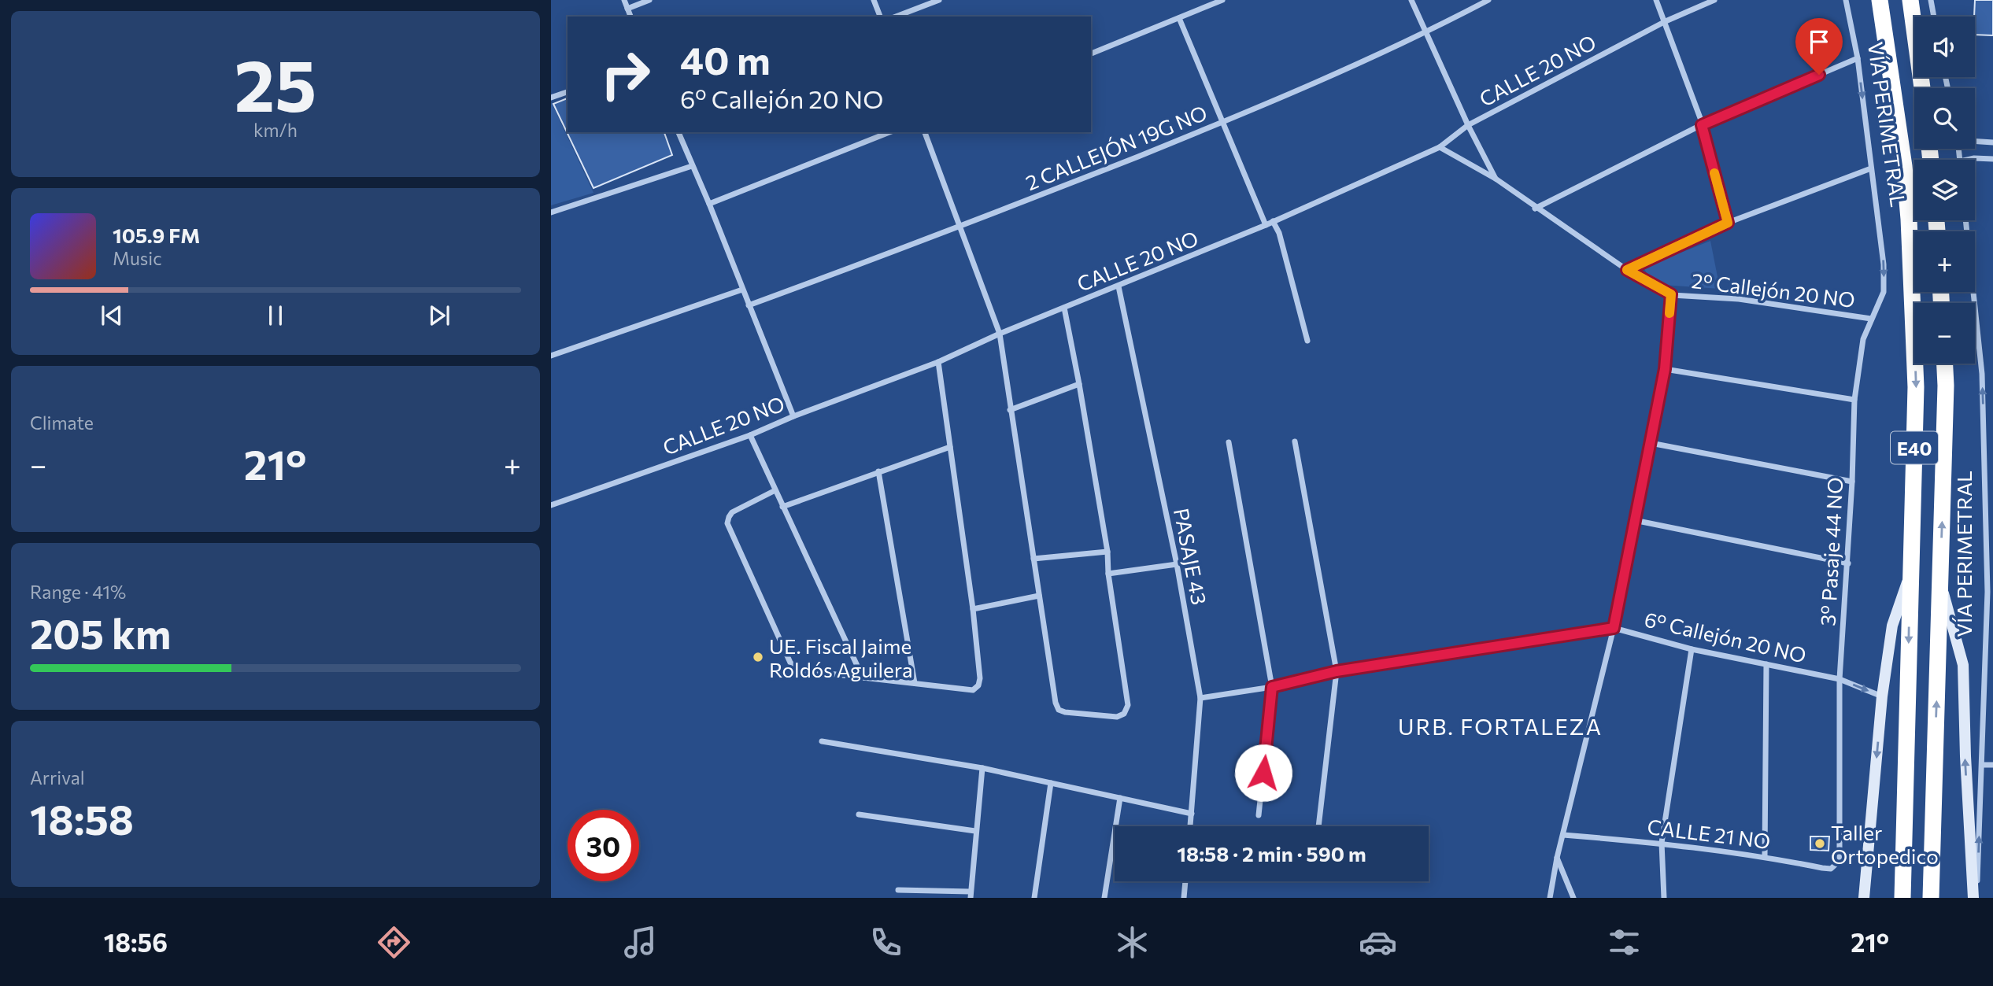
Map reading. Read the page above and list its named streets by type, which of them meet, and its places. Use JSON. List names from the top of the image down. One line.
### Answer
{"streets":{"highway":["VÍA PERIMETRAL","E40"],"street":["CALLE 20 NO","2 CALLEJÓN 19G NO","2º Callejón 20 NO","3º Pasaje 44 NO","PASAJE 43","6º Callejón 20 NO","CALLE 21 NO"]},"crossings":[["CALLE 20 NO","PASAJE 43"],["VÍA PERIMETRAL","2º Callejón 20 NO"],["VÍA PERIMETRAL","3º Pasaje 44 NO"],["VÍA PERIMETRAL","6º Callejón 20 NO"],["2º Callejón 20 NO","3º Pasaje 44 NO"],["3º Pasaje 44 NO","6º Callejón 20 NO"],["3º Pasaje 44 NO","CALLE 21 NO"],["PASAJE 43","6º Callejón 20 NO"]],"districts":["URB. FORTALEZA"],"places":["UE. Fiscal Jaime Roldós Aguilera","Taller Ortopedico"],"page":{"tile":[["25","km/h"],"Climate",["Range · 41%","205 km"],["Arrival","18:58"]],"map_buttons":["+","−"],"turn":["40 m","6º Callejón 20 NO"],"song":["105.9 FM","Music"],"heat":["−","21°","+"],"limit":"30","trip":"18:58 · 2 min · 590 m","tabs":["18:56","21°"]}}
